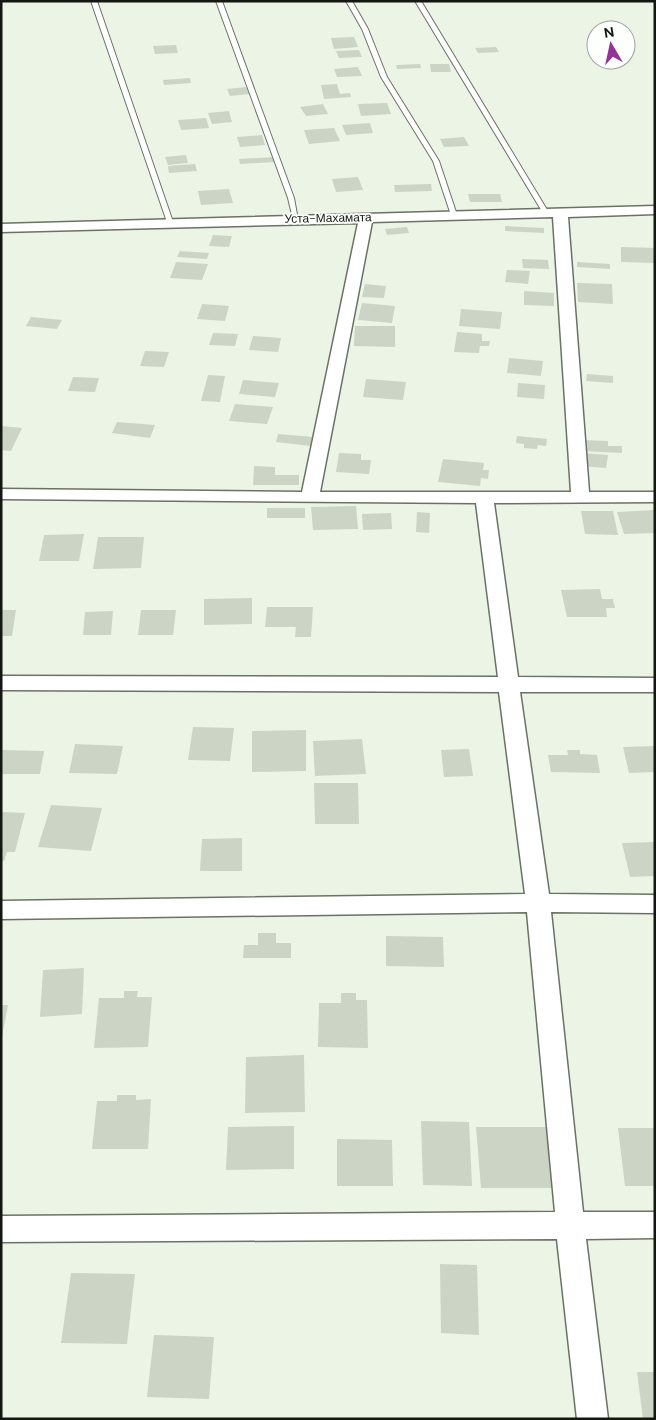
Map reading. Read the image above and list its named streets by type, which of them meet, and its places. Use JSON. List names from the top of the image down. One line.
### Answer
{"streets":{"street":["Уста-Махамата"]},"north":"top"}
